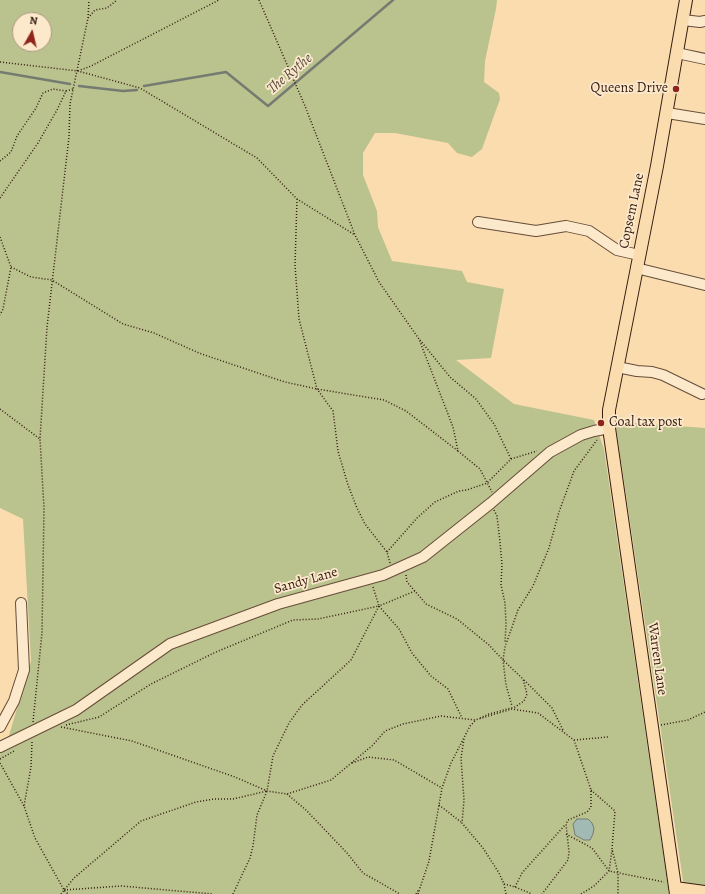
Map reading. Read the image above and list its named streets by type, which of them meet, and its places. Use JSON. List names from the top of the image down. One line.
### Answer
{"streets":{"main road":["Copsem Lane","Warren Lane"],"street":["Sandy Lane"]},"crossings":[["Copsem Lane","Sandy Lane"],["Copsem Lane","Warren Lane"],["Sandy Lane","Warren Lane"]],"water":["The Rythe"],"places":["Queens Drive","Coal tax post"],"north":"top"}
